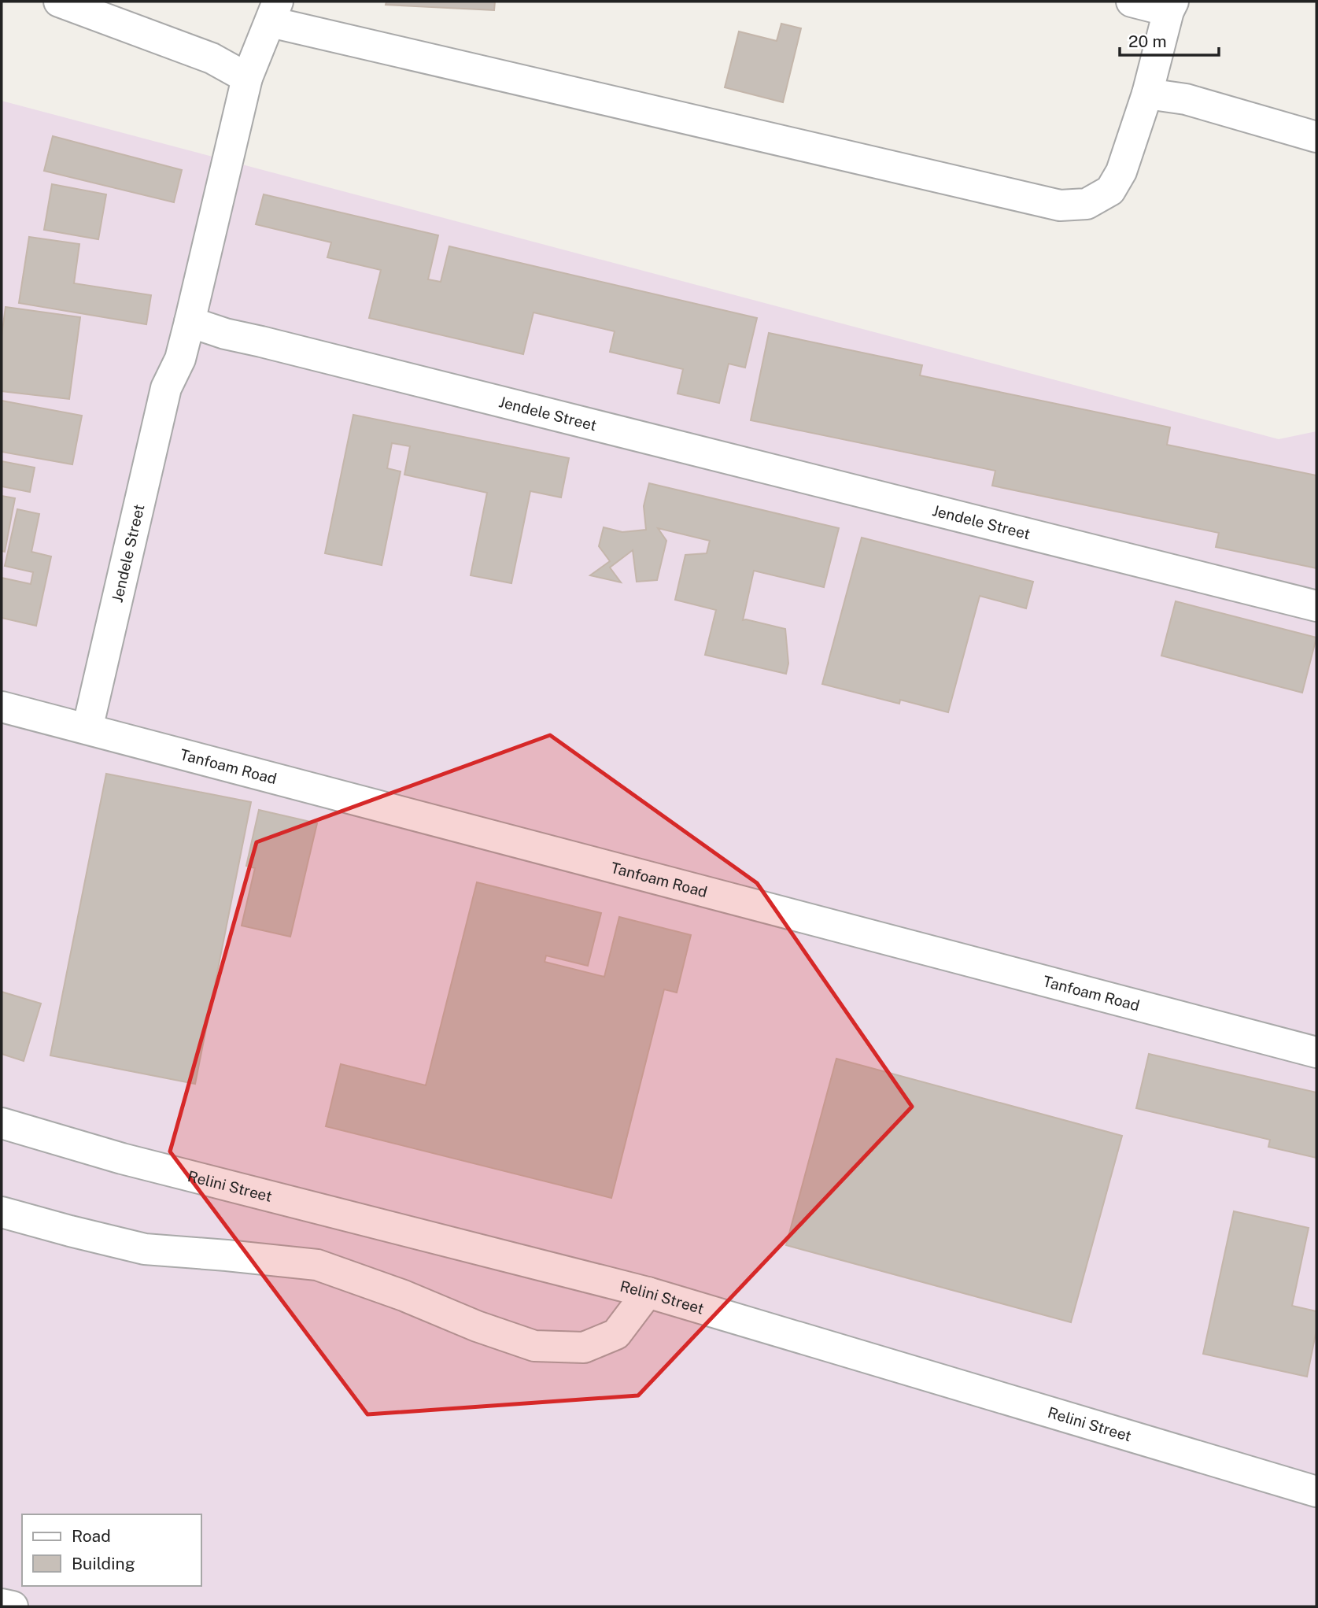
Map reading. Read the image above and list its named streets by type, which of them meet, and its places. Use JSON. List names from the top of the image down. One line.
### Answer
{"streets":{"street":["Jendele Street","Tanfoam Road","Relini Street"]},"crossings":[["Jendele Street","Tanfoam Road"]],"legend":["Road","Building"],"scale_bar":"20 m"}
